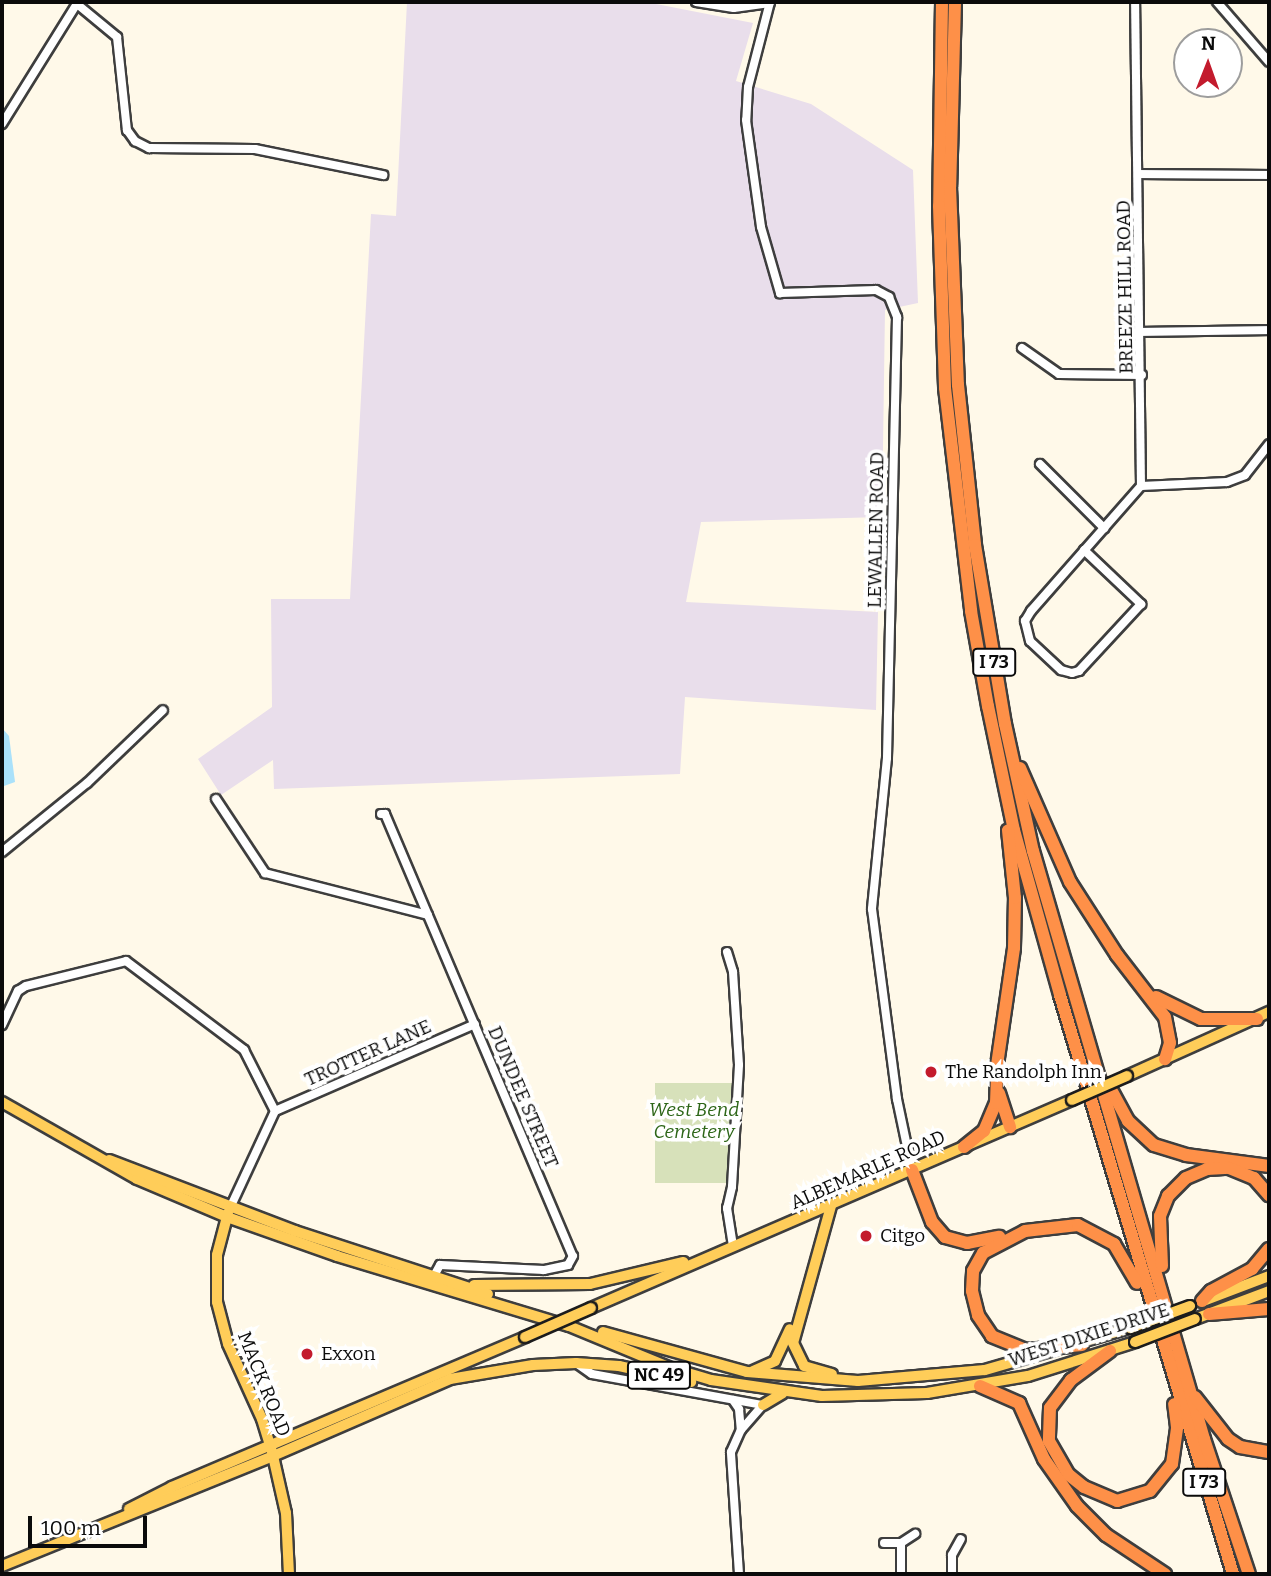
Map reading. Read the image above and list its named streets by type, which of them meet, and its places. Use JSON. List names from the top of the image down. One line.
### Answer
{"streets":{"highway":["I 73"],"main road":["ALBEMARLE ROAD","WEST DIXIE DRIVE","NC 49","MACK ROAD"],"street":["BREEZE HILL ROAD","LEWALLEN ROAD","TROTTER LANE","DUNDEE STREET"]},"crossings":[["LEWALLEN ROAD","ALBEMARLE ROAD"],["TROTTER LANE","DUNDEE STREET"],["ALBEMARLE ROAD","NC 49"],["ALBEMARLE ROAD","MACK ROAD"],["WEST DIXIE DRIVE","NC 49"],["NC 49","MACK ROAD"]],"parks":["West Bend Cemetery"],"places":["The Randolph Inn","Citgo","Exxon"],"scale_bar":"100 m","north":"top"}
